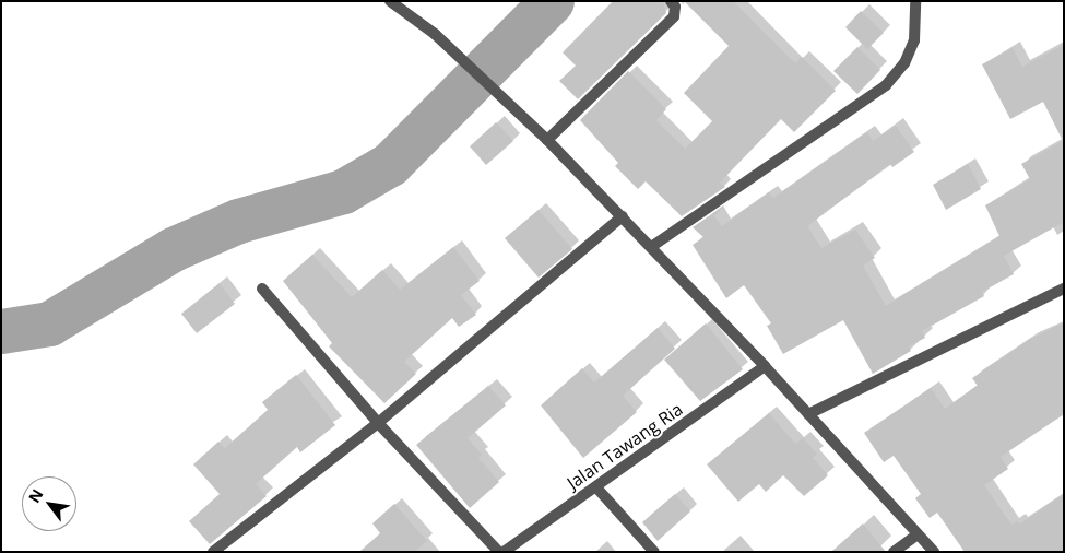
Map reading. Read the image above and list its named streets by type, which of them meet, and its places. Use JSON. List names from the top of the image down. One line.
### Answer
{"streets":{"street":["Jalan Tawang Ria"]},"north":"top left"}
